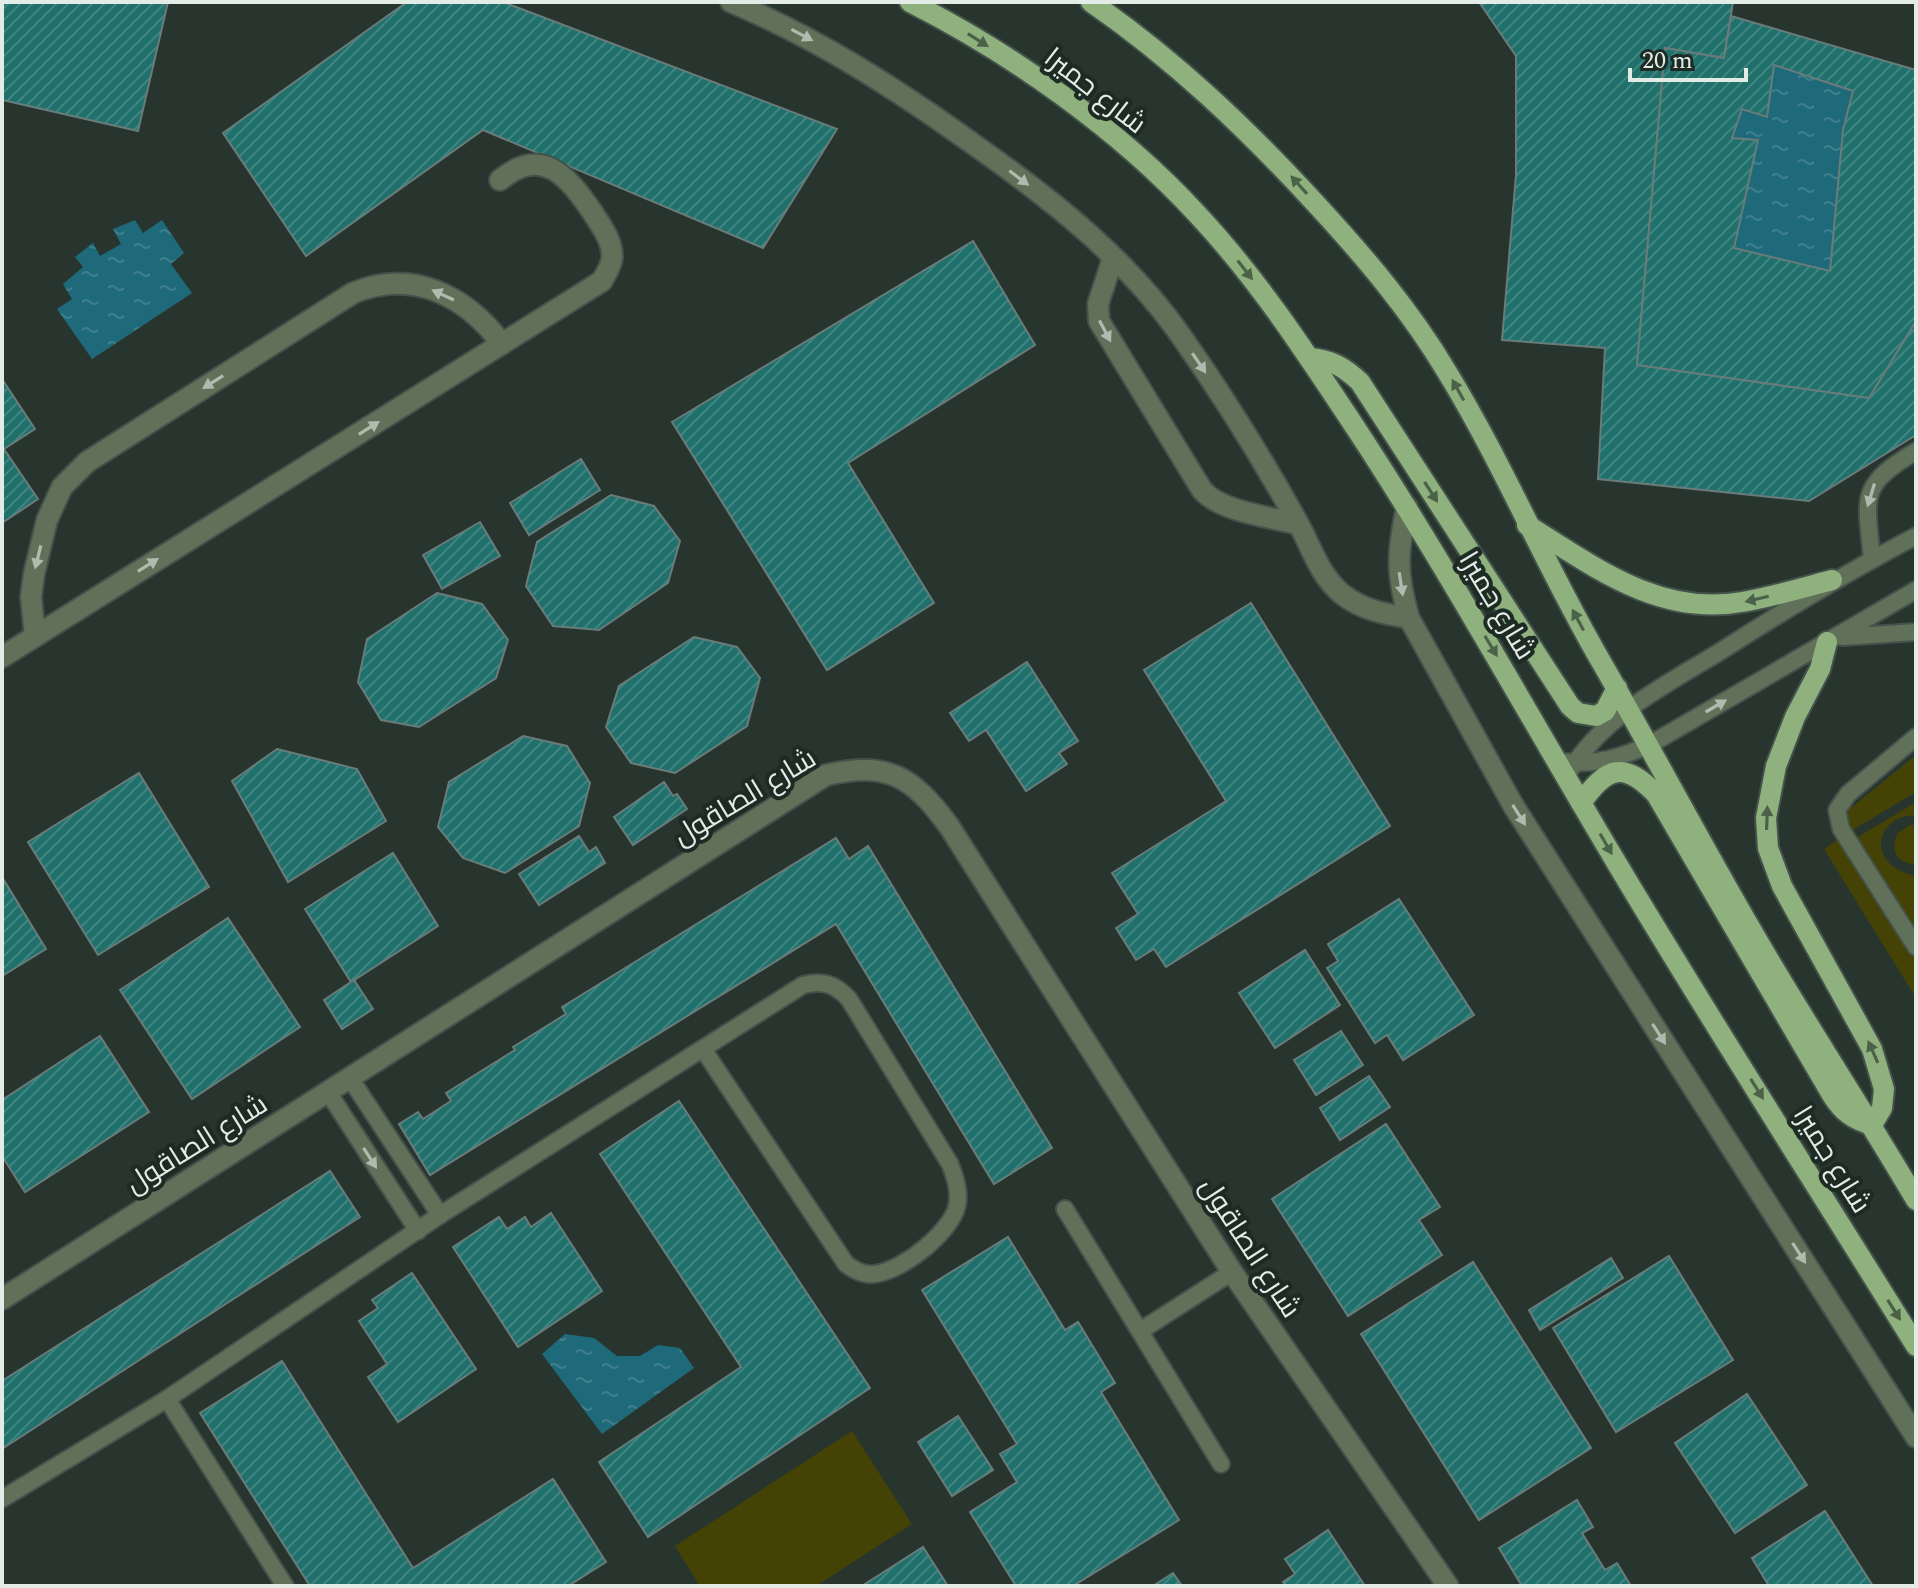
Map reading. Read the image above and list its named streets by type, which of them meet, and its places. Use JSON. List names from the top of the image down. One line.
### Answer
{"streets":{"main road":["شارع جميرا"],"street":["شارع الصاقول"]},"scale_bar":"20 m"}
